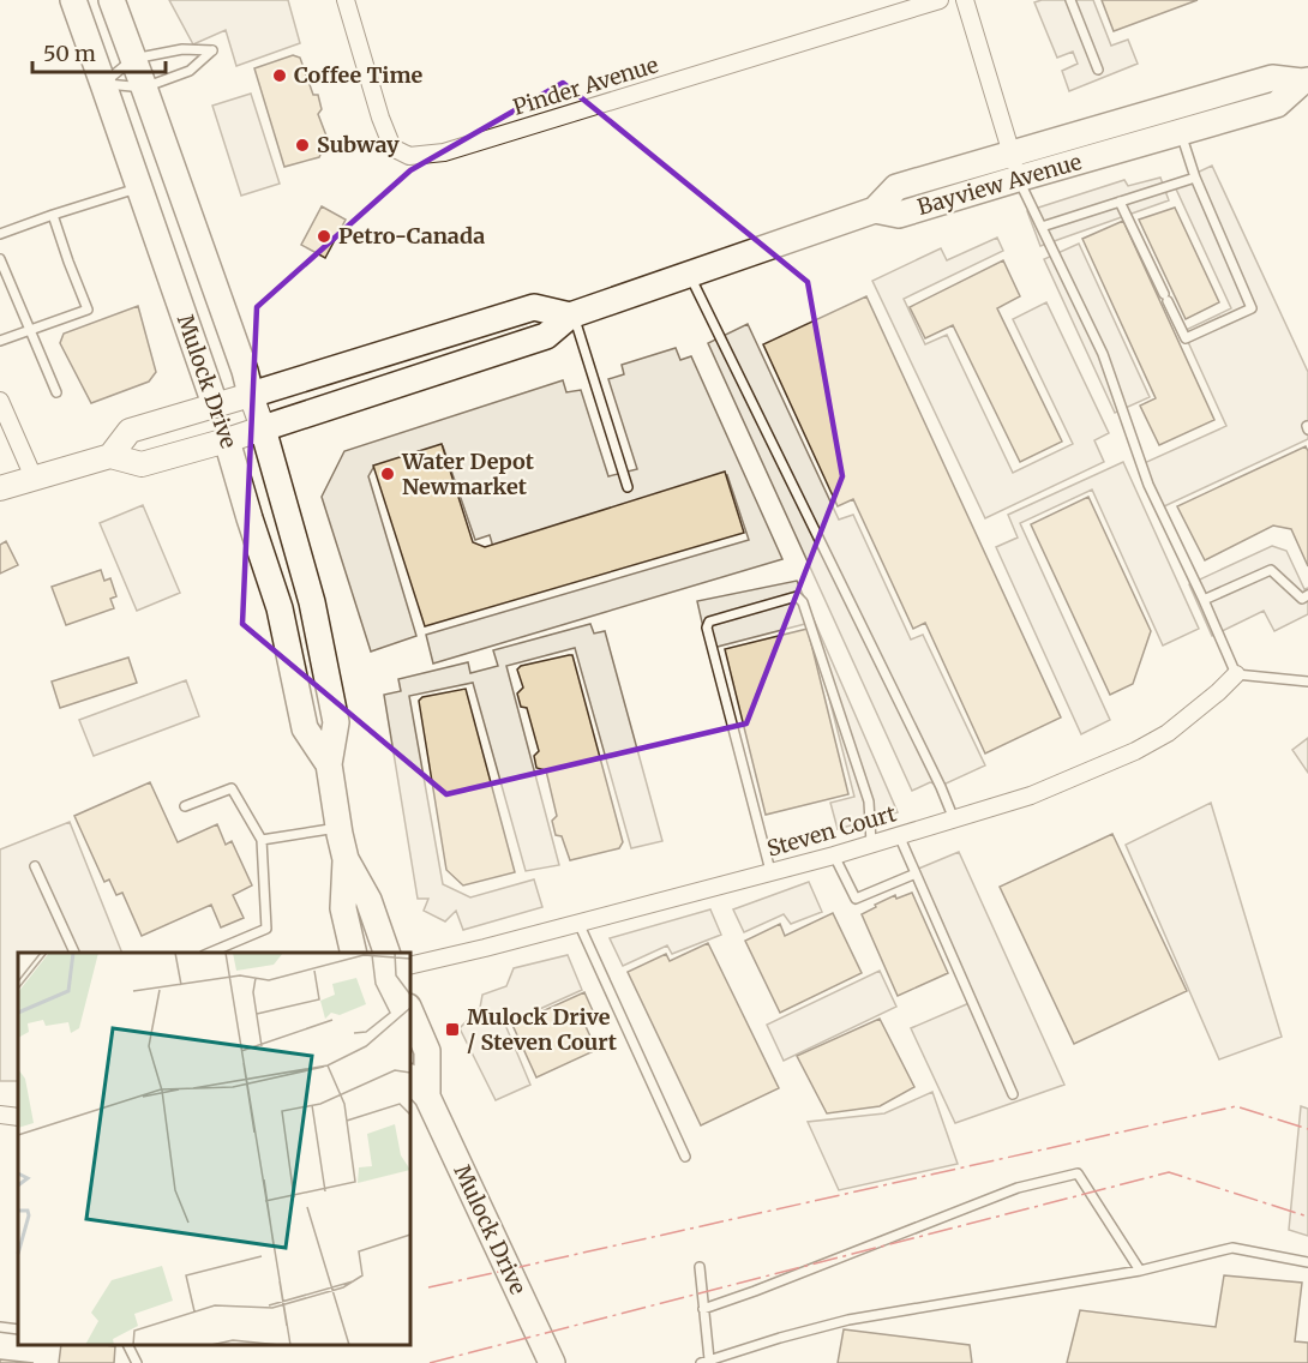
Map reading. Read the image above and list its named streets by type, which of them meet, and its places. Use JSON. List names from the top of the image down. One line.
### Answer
{"streets":{"main road":["Bayview Avenue","Mulock Drive"],"street":["Pinder Avenue","Steven Court"]},"places":{"other":["Coffee Time","Subway","Petro-Canada","Water Depot Newmarket"],"transit":["Mulock Drive / Steven Court"]},"scale_bar":"50 m"}
